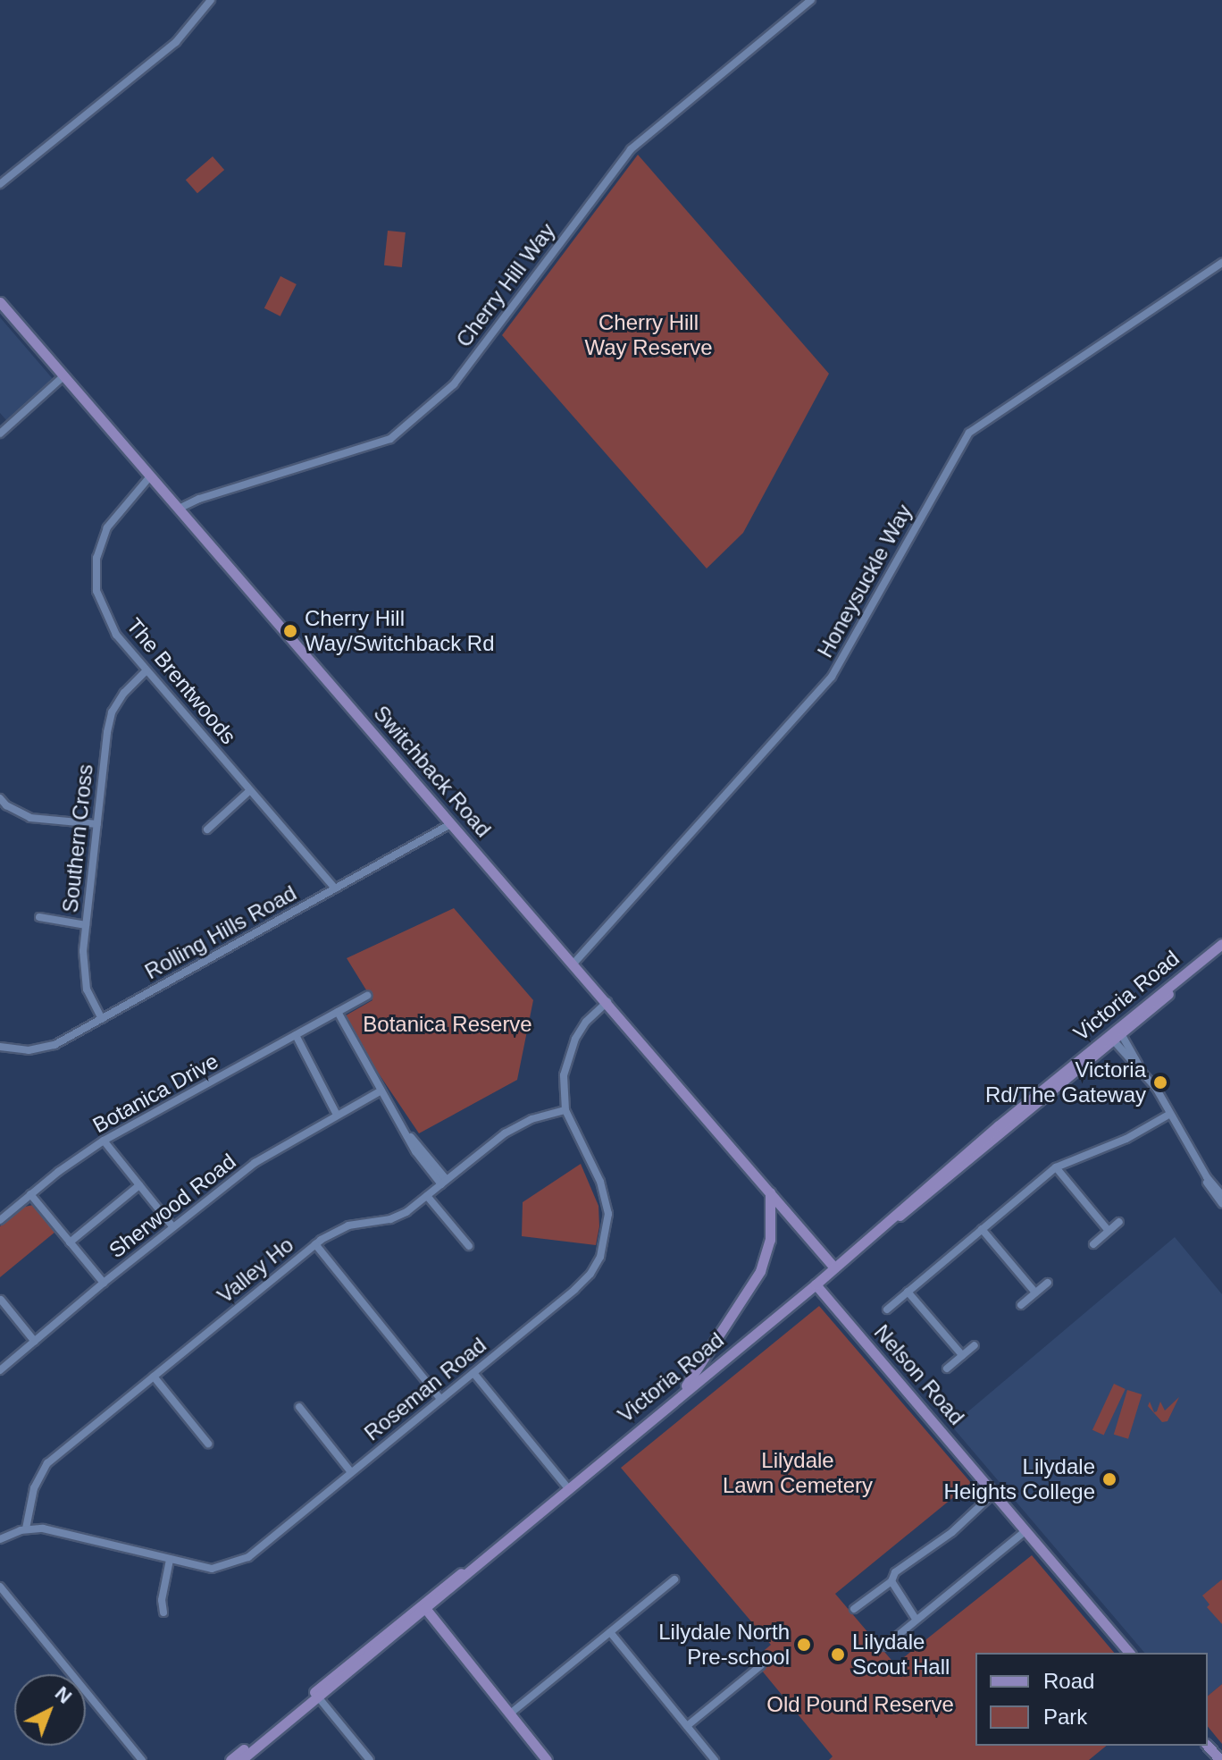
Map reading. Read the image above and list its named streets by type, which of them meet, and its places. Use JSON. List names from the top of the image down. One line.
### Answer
{"streets":{"main road":["Switchback Road","Victoria Road","Nelson Road"],"street":["Cherry Hill Way","Honeysuckle Way","The Brentwoods","Southern Cross","Rolling Hills Road","Botanica Drive","Sherwood Road","Valley Ho","Roseman Road"]},"crossings":[["Cherry Hill Way","Switchback Road"],["Honeysuckle Way","Switchback Road"],["The Brentwoods","Switchback Road"],["The Brentwoods","Southern Cross"],["The Brentwoods","Rolling Hills Road"],["Switchback Road","Rolling Hills Road"],["Switchback Road","Victoria Road"],["Switchback Road","Roseman Road"],["Southern Cross","Rolling Hills Road"],["Victoria Road","Nelson Road"],["Valley Ho","Roseman Road"]],"parks":["Cherry Hill Way Reserve","Botanica Reserve","Lilydale Lawn Cemetery","Old Pound Reserve"],"places":["Cherry Hill Way/Switchback Rd","Victoria Rd/The Gateway","Lilydale Heights College","Lilydale North Pre-school","Lilydale Scout Hall"],"legend":["Road","Park"],"north":"top right"}
